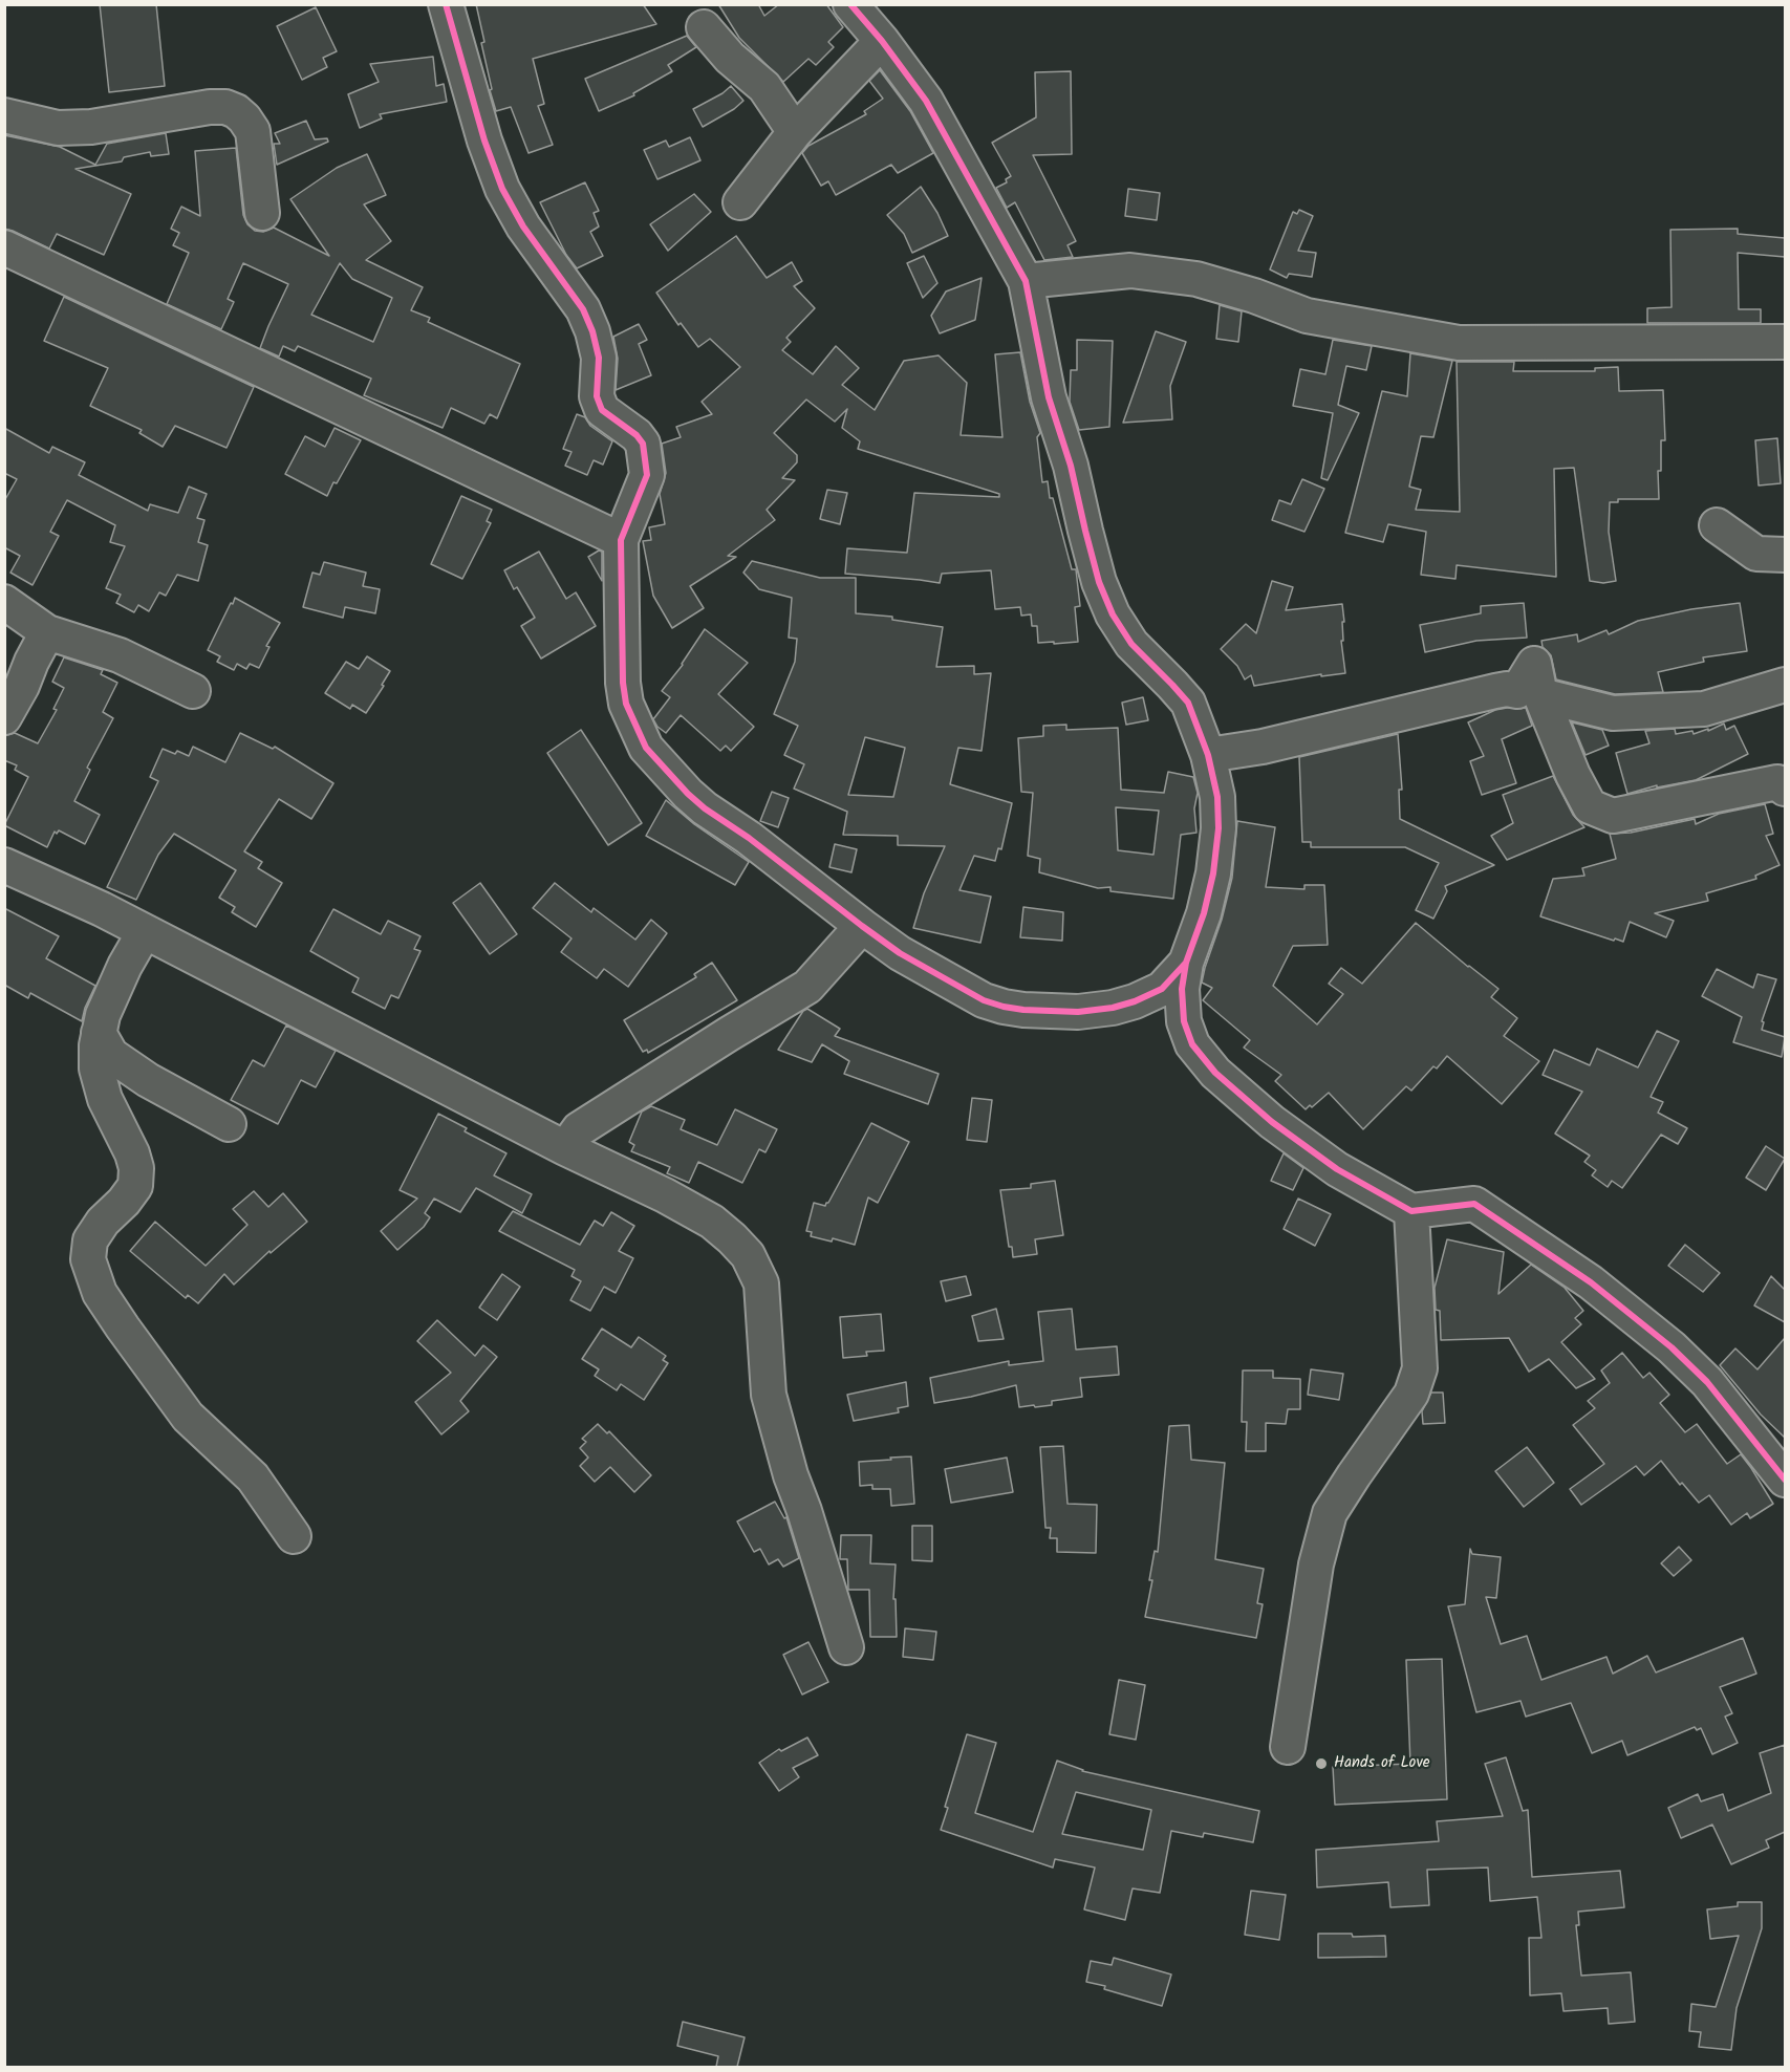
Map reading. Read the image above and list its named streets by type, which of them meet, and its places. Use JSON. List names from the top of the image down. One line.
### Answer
{"places":["Hands of Love"]}
